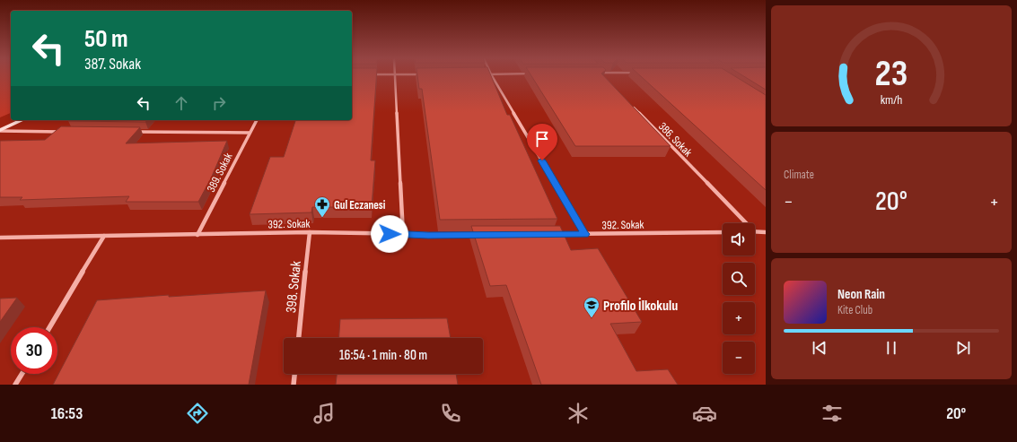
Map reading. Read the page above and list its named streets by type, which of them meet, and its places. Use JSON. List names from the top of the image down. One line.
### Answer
{"streets":{"street":["386. Sokak","389. Sokak","392. Sokak","398. Sokak"]},"crossings":[["389. Sokak","392. Sokak"],["392. Sokak","398. Sokak"]],"places":{"pharmacy":["Gul Eczanesi"],"school or university":["Profilo İlkokulu"]},"page":{"turn":["50 m","387. Sokak"],"tile":"Climate","heat":["−","20°","+"],"map_buttons":["+","−"],"song":["Neon Rain","Kite Club"],"limit":"30","trip":"16:54 · 1 min · 80 m","tabs":["16:53","20°"],"gauge":["23","km/h"]}}
